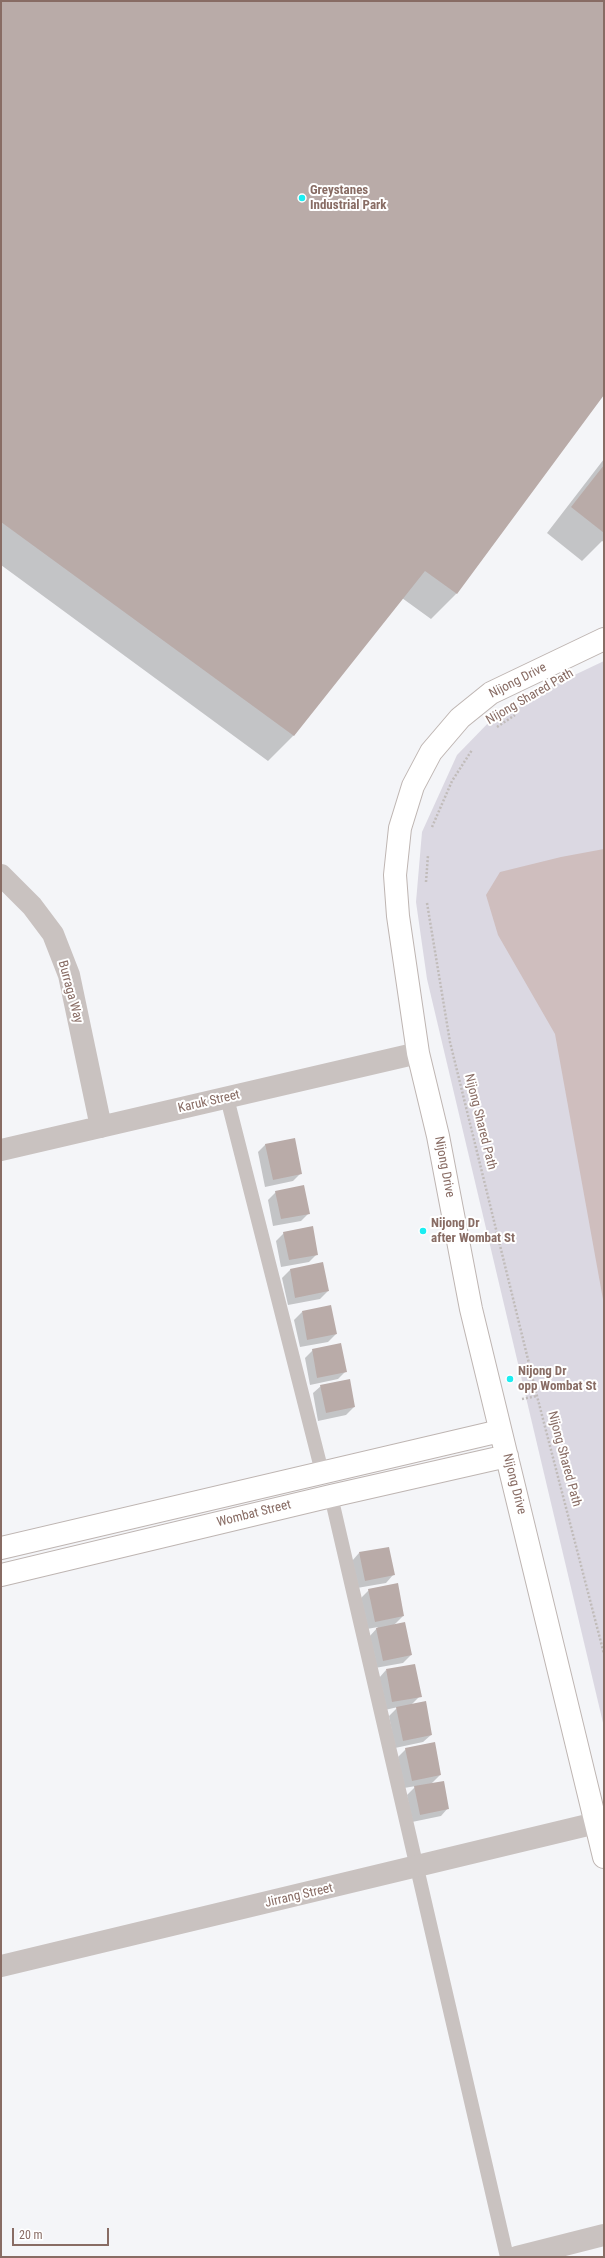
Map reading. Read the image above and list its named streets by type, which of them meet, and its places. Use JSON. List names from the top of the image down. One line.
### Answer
{"streets":{"street":["Nijong Drive","Burraga Way","Karuk Street","Wombat Street","Jirrang Street"],"path":["Nijong Shared Path"]},"crossings":[["Nijong Drive","Karuk Street"],["Nijong Drive","Wombat Street"],["Nijong Drive","Jirrang Street"],["Burraga Way","Karuk Street"]],"places":["Greystanes Industrial Park","Nijong Dr after Wombat St","Nijong Dr opp Wombat St"],"scale_bar":"20 m"}
